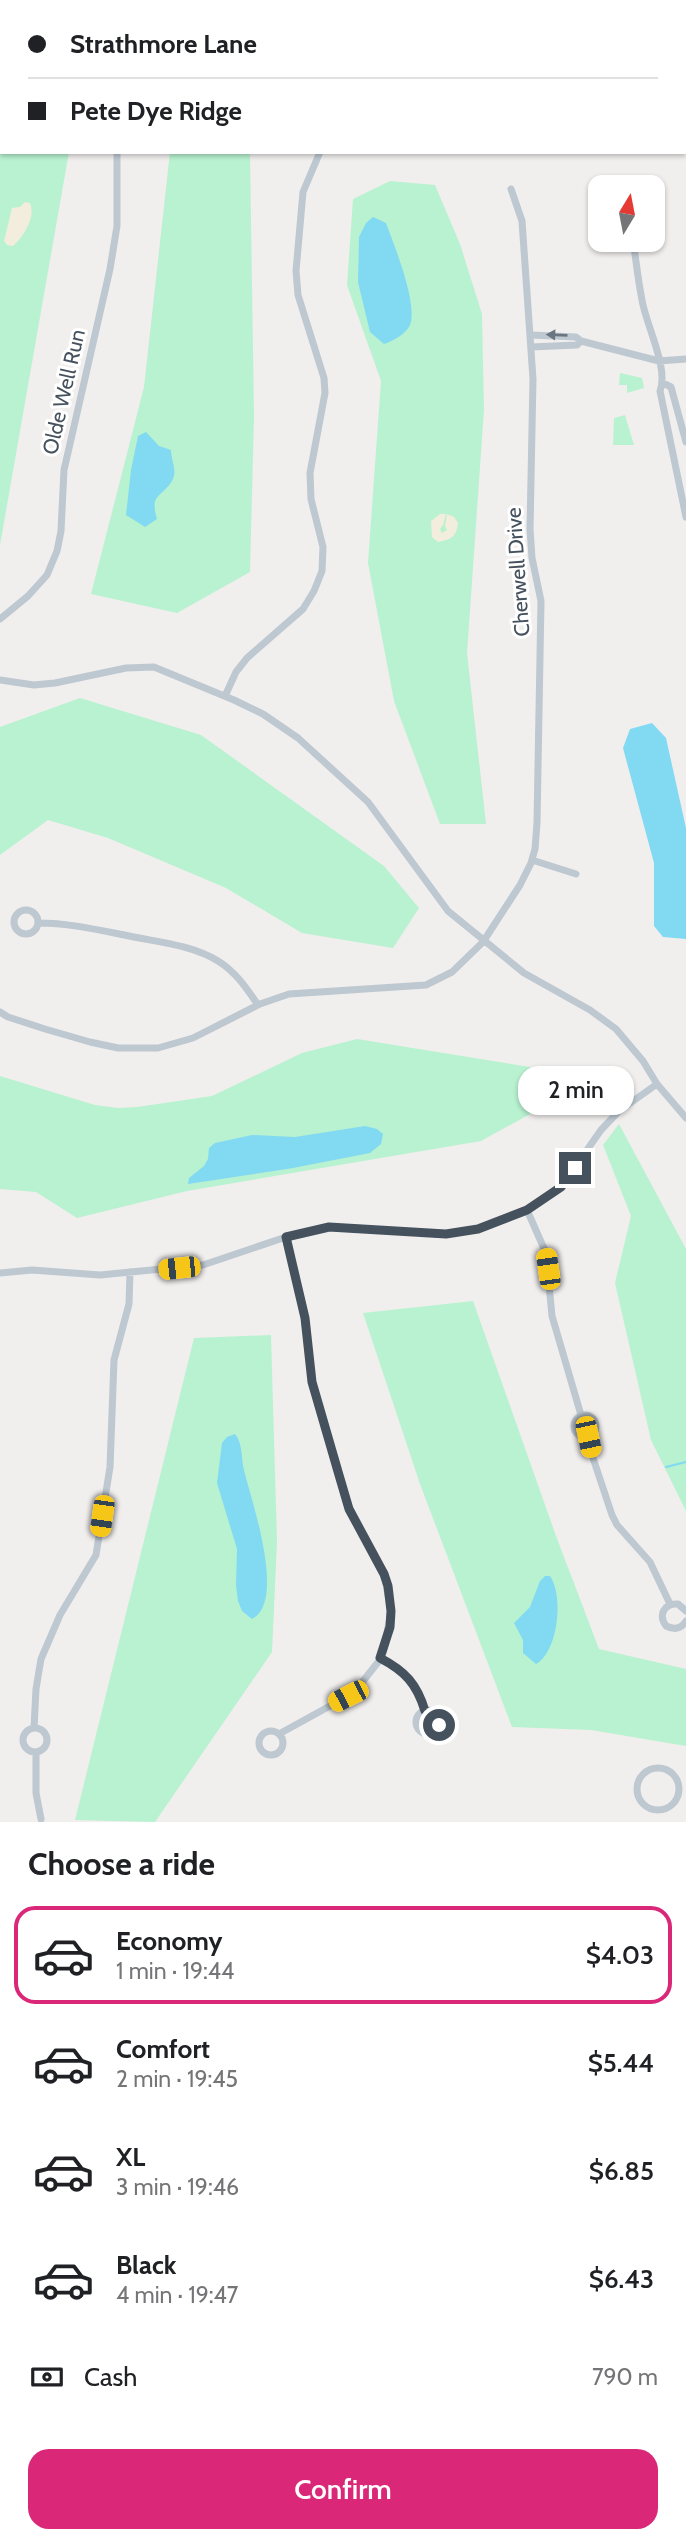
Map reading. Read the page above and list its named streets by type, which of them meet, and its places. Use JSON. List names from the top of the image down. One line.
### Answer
{"streets":{"street":["Olde Well Run","Cherwell Drive"]},"north":"top","page":{"banner":["Strathmore Lane","Pete Dye Ridge"],"bubble":"2 min","heading":"Choose a ride","list":[{"name":"Economy","note":"1 min · 19:44","value":"$4.03"},{"name":"Comfort","note":"2 min · 19:45","value":"$5.44"},{"name":"XL","note":"3 min · 19:46","value":"$6.85"},{"name":"Black","note":"4 min · 19:47","value":"$6.43"}],"pay":["Cash","790 m"],"buttons":"Confirm"}}
